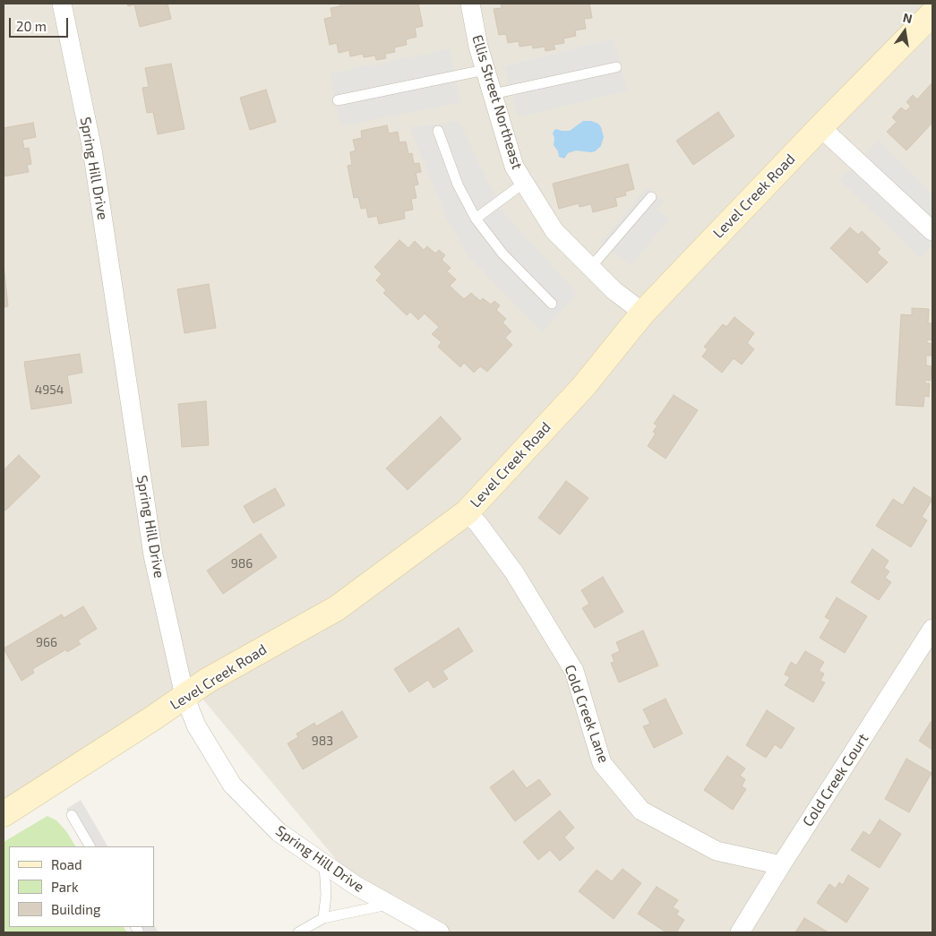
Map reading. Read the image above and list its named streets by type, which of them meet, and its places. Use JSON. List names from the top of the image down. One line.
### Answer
{"streets":{"street":["Ellis Street Northeast","Spring Hill Drive","Level Creek Road","Cold Creek Lane","Cold Creek Court"]},"crossings":[["Ellis Street Northeast","Level Creek Road"],["Spring Hill Drive","Level Creek Road"],["Level Creek Road","Cold Creek Lane"],["Cold Creek Lane","Cold Creek Court"]],"house_numbers":["4954","986","966","983"],"legend":["Road","Park","Building"],"scale_bar":"20 m","north":"top"}
